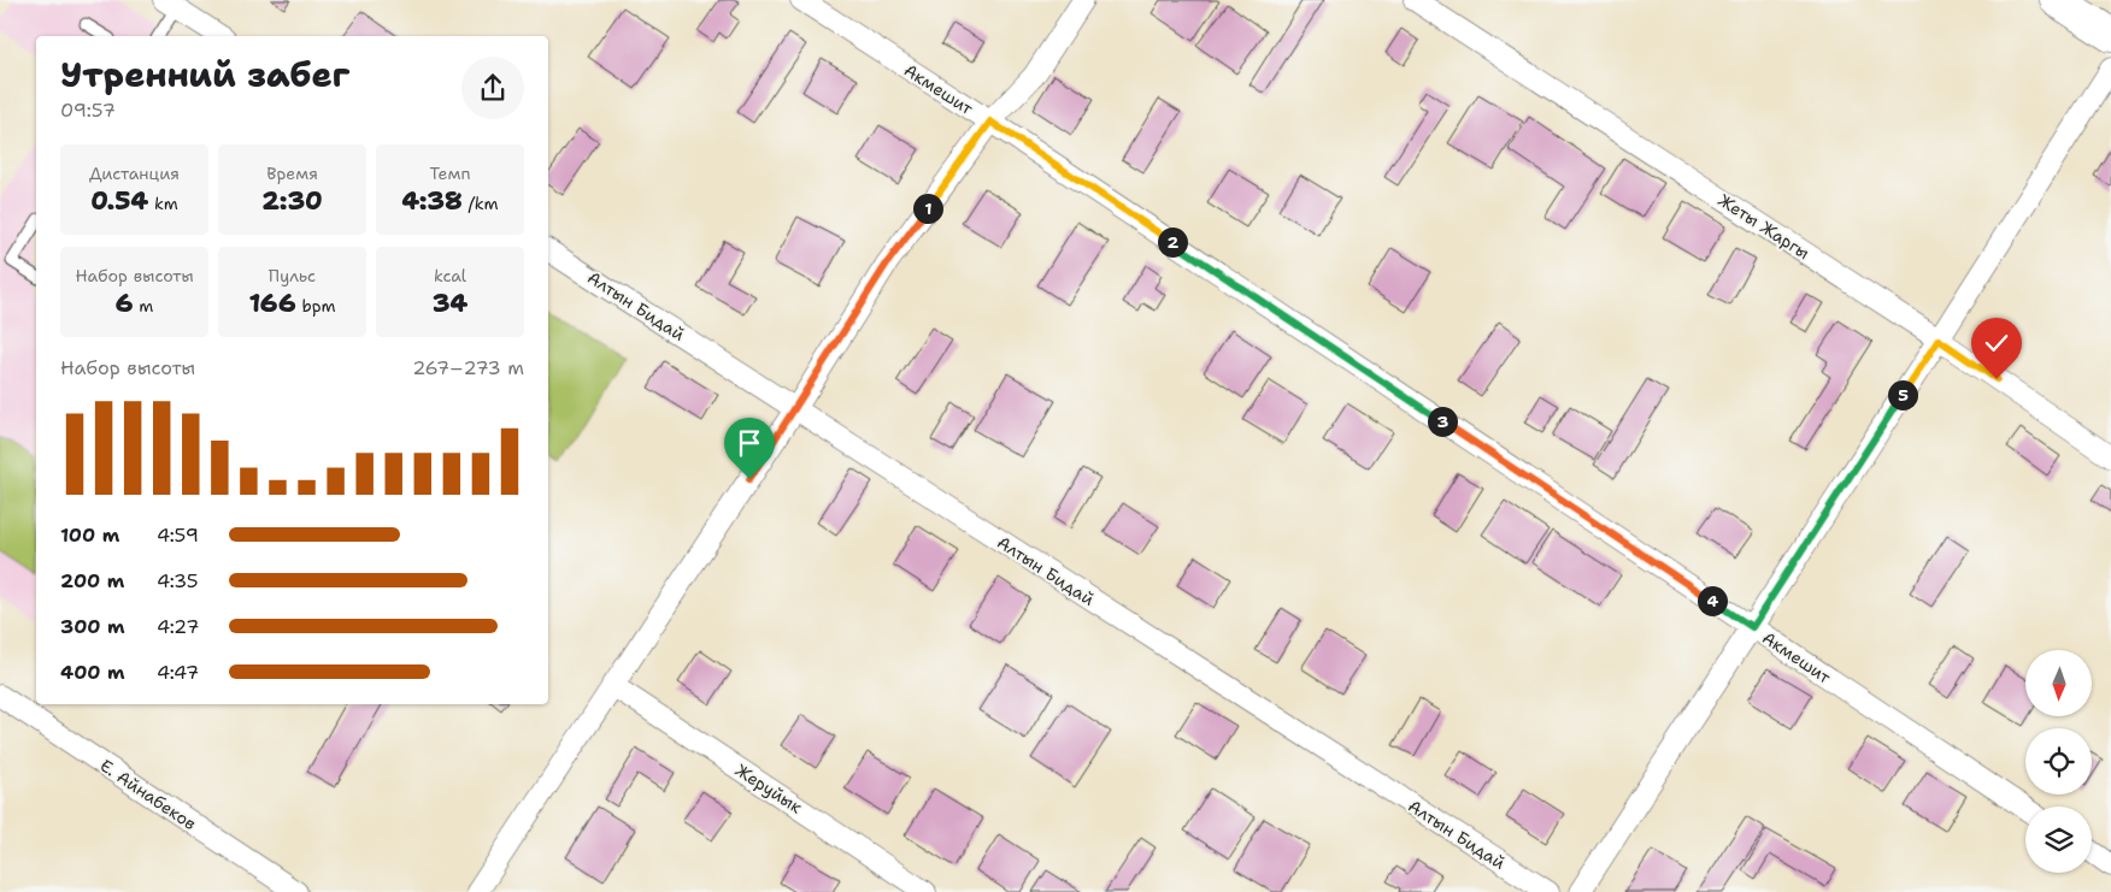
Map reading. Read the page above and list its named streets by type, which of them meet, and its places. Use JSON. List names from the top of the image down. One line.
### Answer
{"streets":{"street":["Акмешит","Жеты Жаргы","Алтын Бидай","Жеруйык","Е. Айнабеков"]},"north":"bottom","page":{"heading":["Утренний забег","09:57"],"stats":[["Дистанция","0.54 km"],["Время","2:30"],["Темп","4:38 /km"],["Набор высоты","6 m"],["Пульс","166 bpm"],["kcal","34"]],"pins":["1","2","5","3","4"],"chart":["Набор высоты","267–273 m"],"list":[{"name":"100 m","note":"4:59"},{"name":"200 m","note":"4:35"},{"name":"300 m","note":"4:27"},{"name":"400 m","note":"4:47"}]}}
